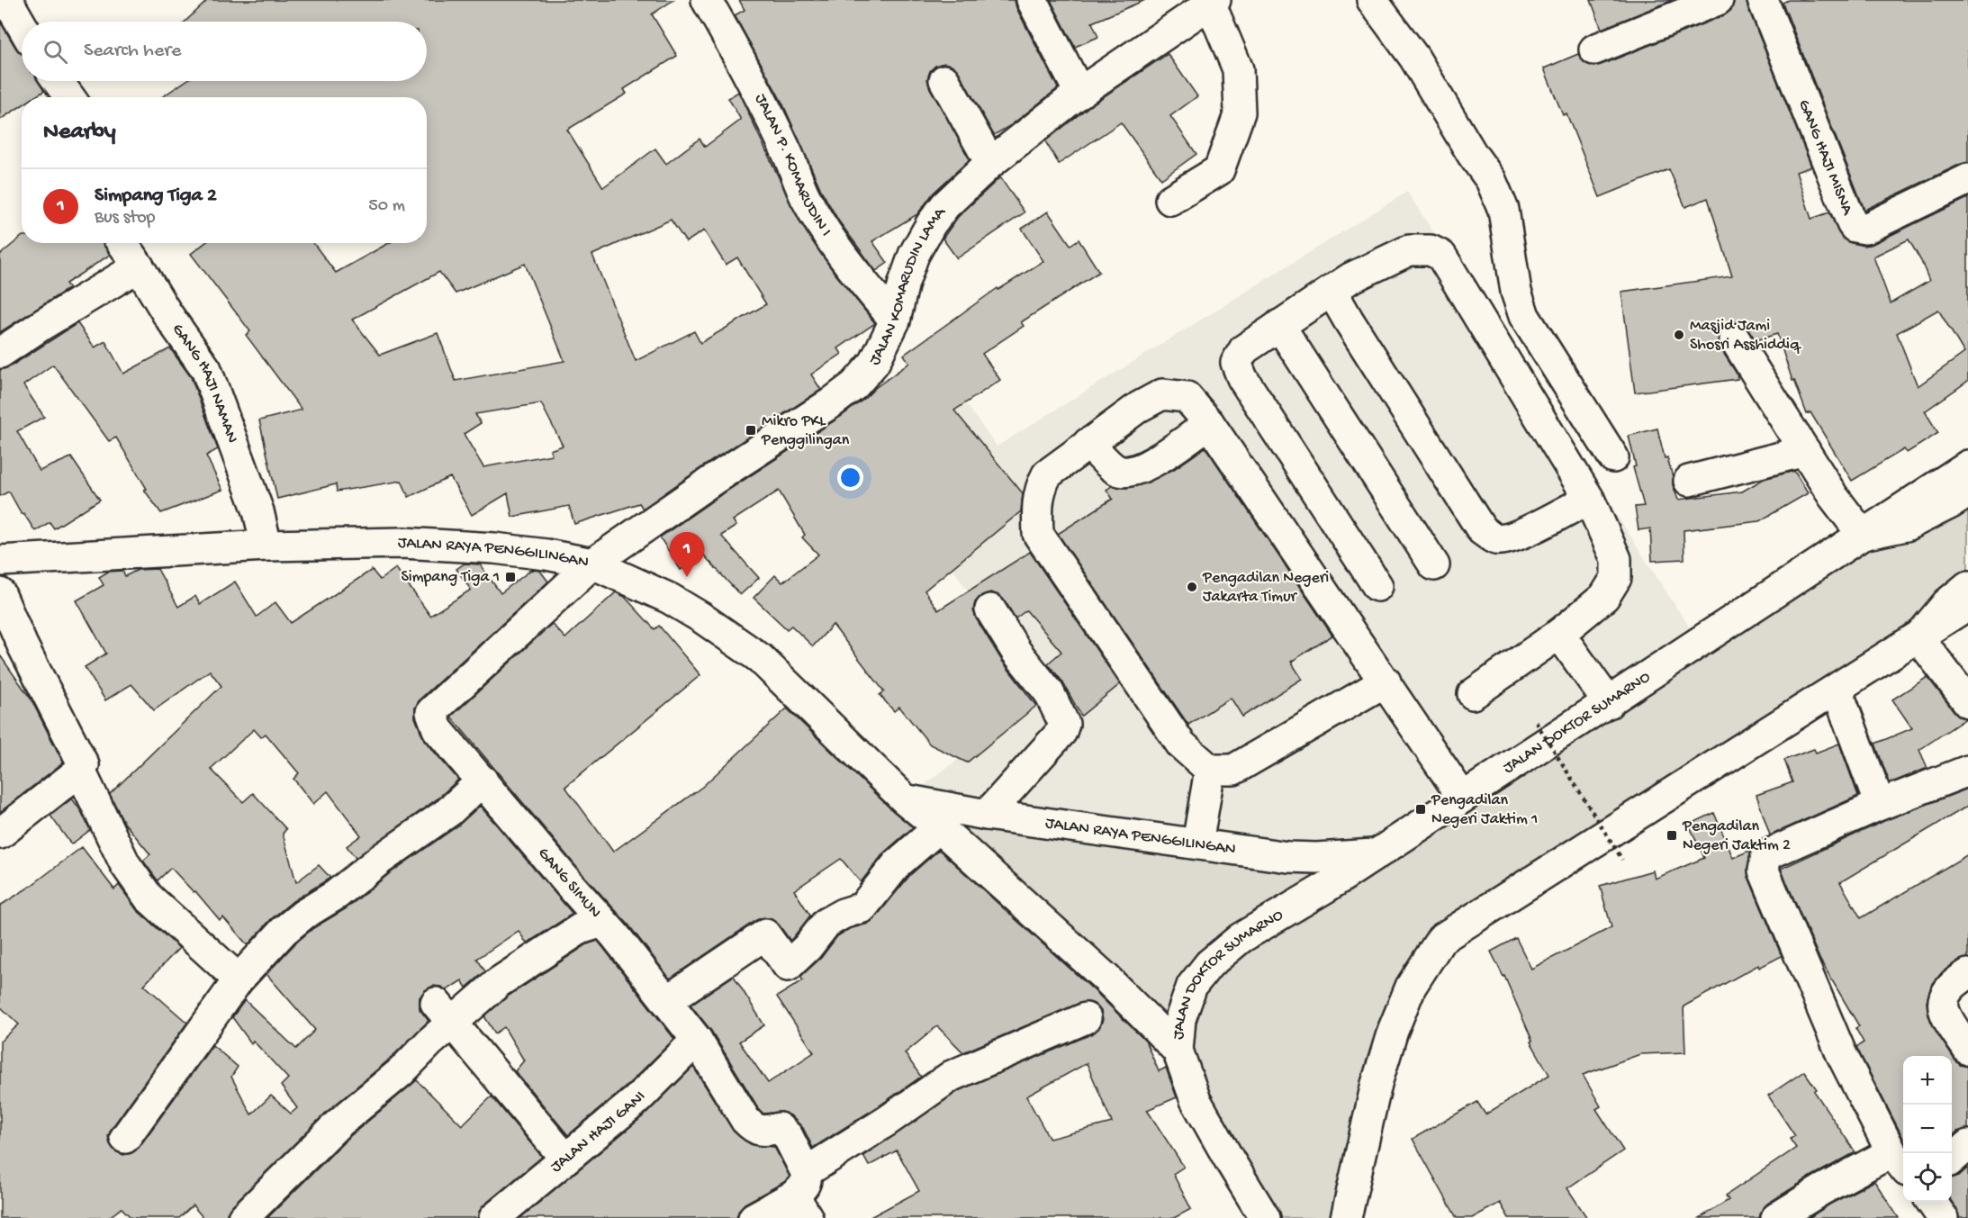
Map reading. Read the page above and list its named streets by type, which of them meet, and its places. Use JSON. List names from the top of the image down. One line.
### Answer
{"streets":{"street":["GANG HAJI MISNA","JALAN P. KOMARUDIN I","JALAN KOMARUDIN LAMA","GANG HAJI NAMAN","JALAN RAYA PENGGILINGAN","JALAN DOKTOR SUMARNO","GANG SIMUN","JALAN HAJI GANI"]},"crossings":[["JALAN P. KOMARUDIN I","JALAN KOMARUDIN LAMA"],["JALAN KOMARUDIN LAMA","JALAN RAYA PENGGILINGAN"],["JALAN KOMARUDIN LAMA","GANG SIMUN"],["GANG HAJI NAMAN","JALAN RAYA PENGGILINGAN"],["JALAN RAYA PENGGILINGAN","JALAN DOKTOR SUMARNO"],["JALAN RAYA PENGGILINGAN","GANG SIMUN"],["GANG SIMUN","JALAN HAJI GANI"]],"places":{"other":["Masjid Jami Shosri Asshiddiq","Pengadilan Negeri Jakarta Timur"],"transit":["Mikro PKL Penggilingan","Simpang Tiga 1","Pengadilan Negeri Jaktim 1","Pengadilan Negeri Jaktim 2"]},"page":{"search":"Search here","heading":"Nearby","list":[{"mark":"1","name":"Simpang Tiga 2","note":"Bus stop","value":"50 m"}],"pins":"1","map_buttons":["+","−"]}}
